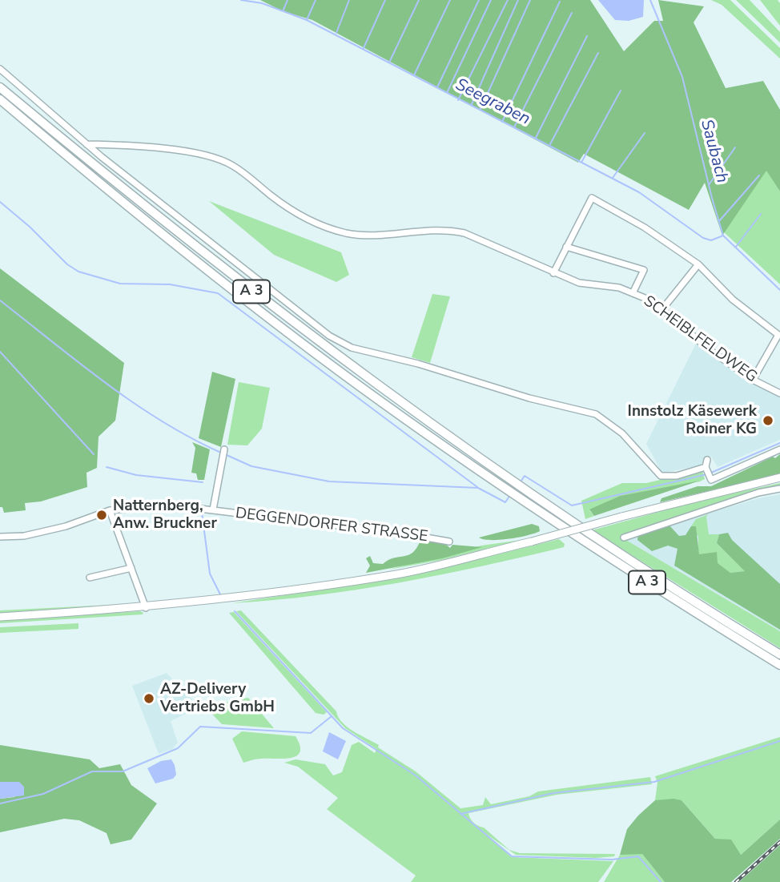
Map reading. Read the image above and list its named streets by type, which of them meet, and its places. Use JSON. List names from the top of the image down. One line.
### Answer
{"streets":{"highway":["A 3"],"street":["SCHEIBLFELDWEG","DEGGENDORFER STRASSE"]},"water":["Seegraben","Saubach"],"places":["Innstolz Käsewerk Roiner KG","Natternberg, Anw. Bruckner","AZ-Delivery Vertriebs GmbH"]}
